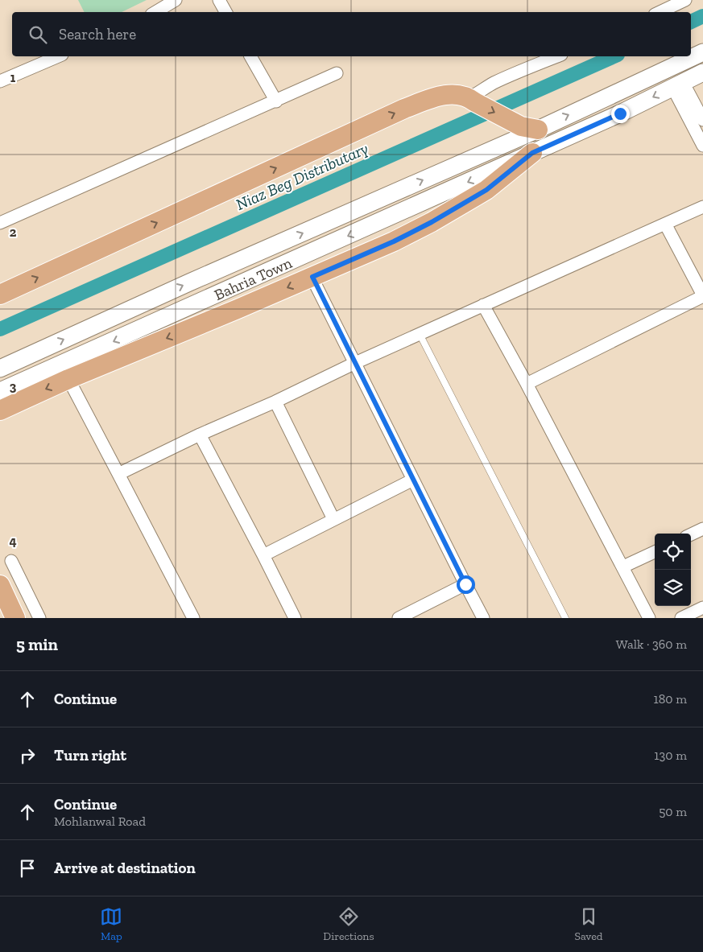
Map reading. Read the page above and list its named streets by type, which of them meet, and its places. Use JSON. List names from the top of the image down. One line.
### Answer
{"streets":{"main road":["Bahria Town"]},"water":["Niaz Beg Distributary"],"page":{"search":"Search here","heading":["5 min","Walk · 360 m"],"list":[["Continue","180 m"],["Turn right","130 m"],["Continue","Mohlanwal Road","50 m"],"Arrive at destination"],"nav":["Map","Directions","Saved"]},"grid":{"rows":["1","2","3","4"]}}
